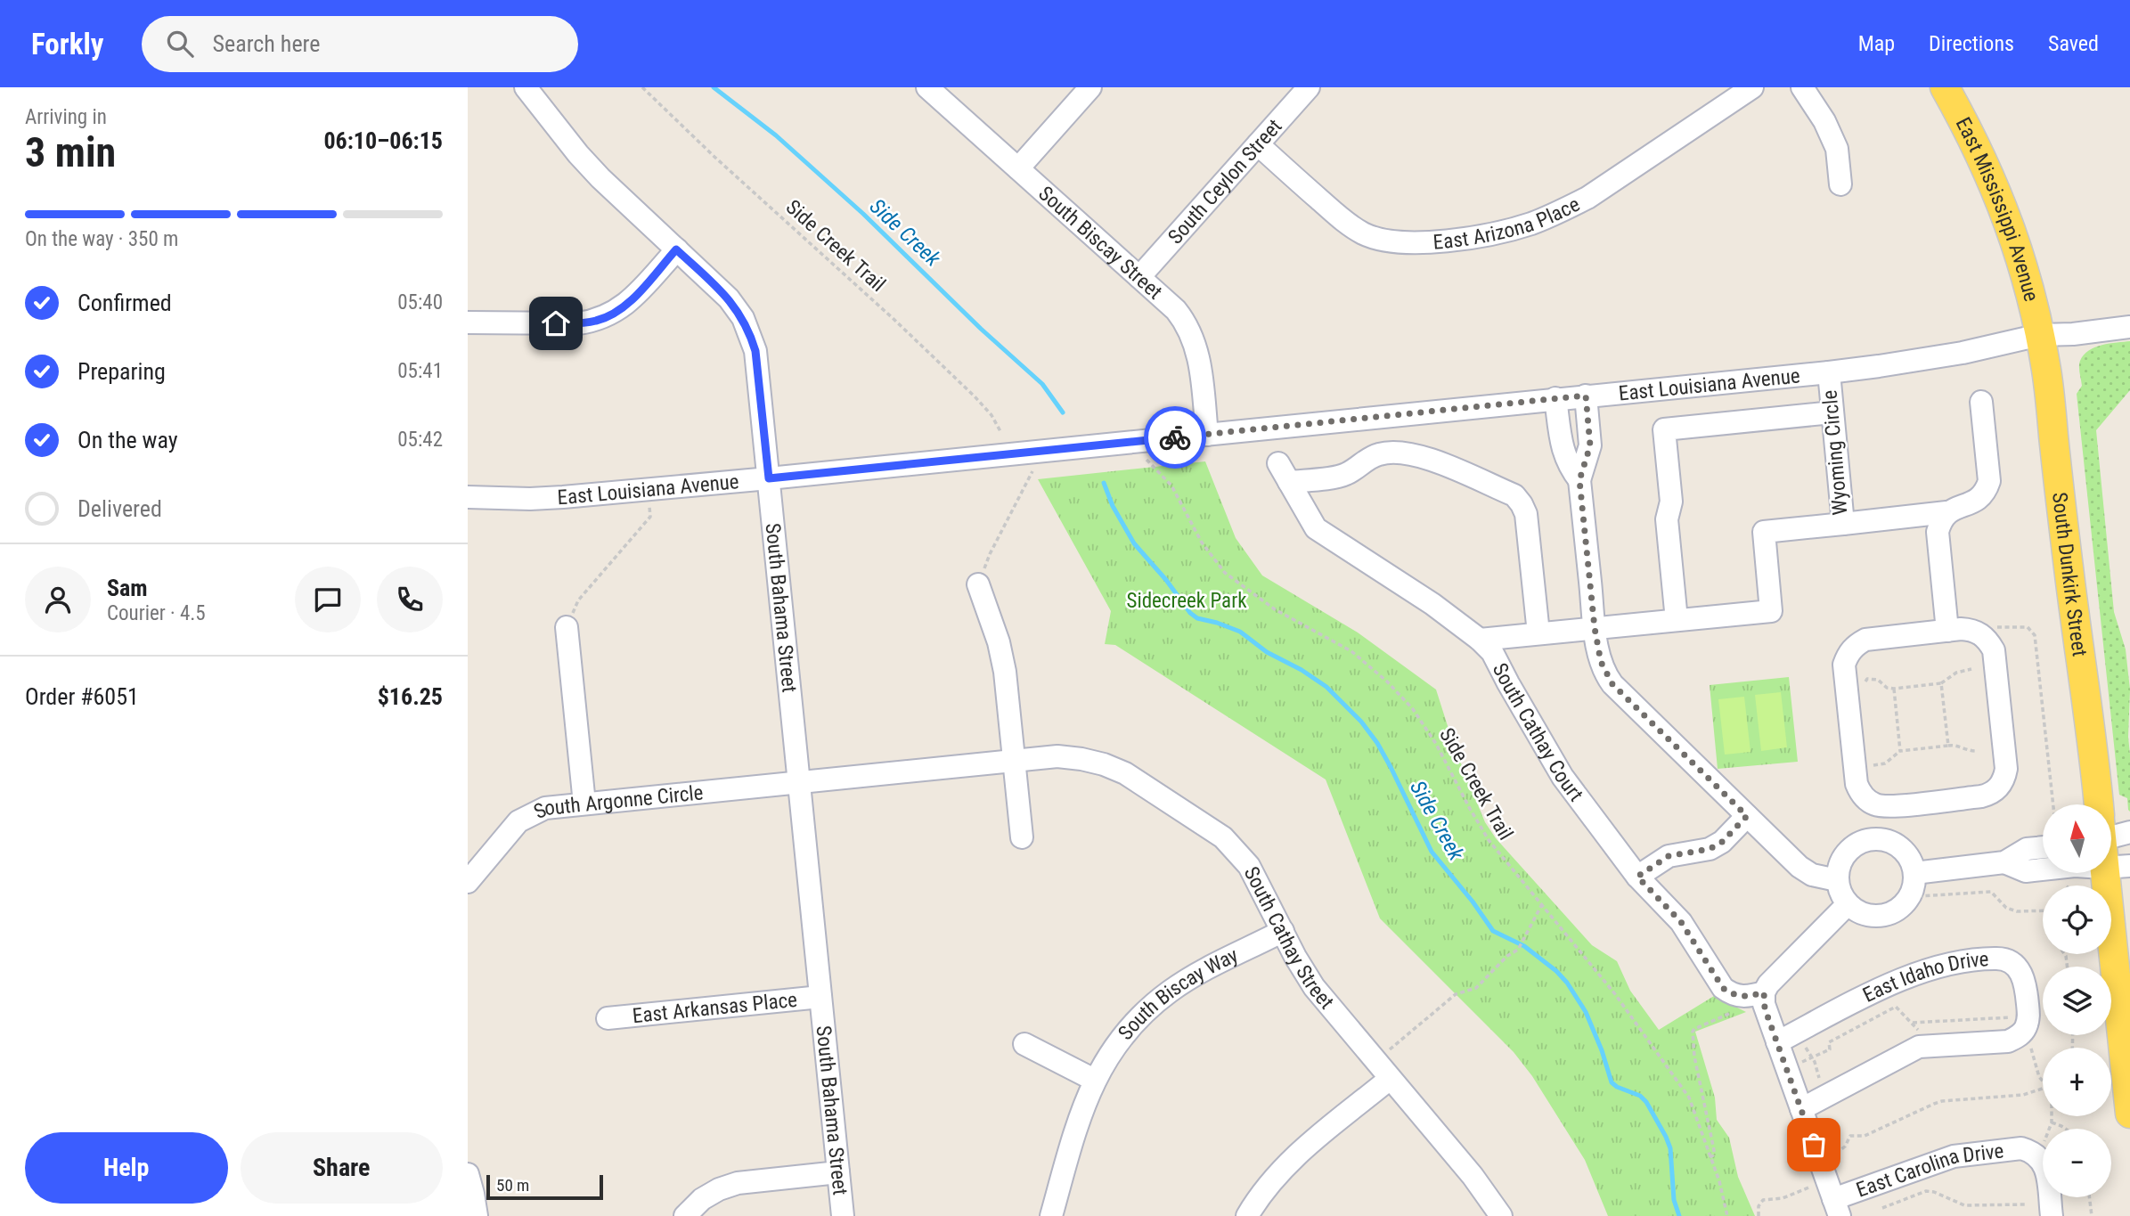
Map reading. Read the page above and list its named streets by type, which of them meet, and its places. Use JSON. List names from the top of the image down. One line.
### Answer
{"streets":{"main road":["East Mississippi Avenue","South Dunkirk Street"],"street":["South Ceylon Street","East Arizona Place","South Biscay Street","East Louisiana Avenue","Wyoming Circle","South Bahama Street","South Cathay Court","South Argonne Circle","South Cathay Street","East Idaho Drive","South Biscay Way","East Arkansas Place","East Carolina Drive"],"path":["Side Creek Trail"]},"crossings":[["South Ceylon Street","East Arizona Place"],["South Ceylon Street","South Biscay Street"],["East Mississippi Avenue","East Louisiana Avenue"],["East Mississippi Avenue","South Dunkirk Street"],["South Biscay Street","East Louisiana Avenue"],["East Louisiana Avenue","Wyoming Circle"],["East Louisiana Avenue","South Dunkirk Street"],["East Louisiana Avenue","South Bahama Street"],["South Bahama Street","South Argonne Circle"],["South Bahama Street","South Cathay Street"],["South Bahama Street","East Arkansas Place"],["South Argonne Circle","South Cathay Street"],["South Cathay Street","South Biscay Way"]],"water":["Side Creek"],"parks":["Sidecreek Park"],"scale_bar":"50 m","north":"top","page":{"header":"Forkly","search":"Search here","nav":["Map","Directions","Saved"],"heading":["3 min","Arriving in","06:10–06:15"],"panel":["Sam","Courier · 4.5","Order #6051","$16.25"],"bar":"On the way · 350 m","list":[["Confirmed","05:40"],["Preparing","05:41"],["On the way","05:42"],"Delivered"],"map_buttons":["+","−"],"buttons":["Help","Share"],"scale":"50 m"}}
